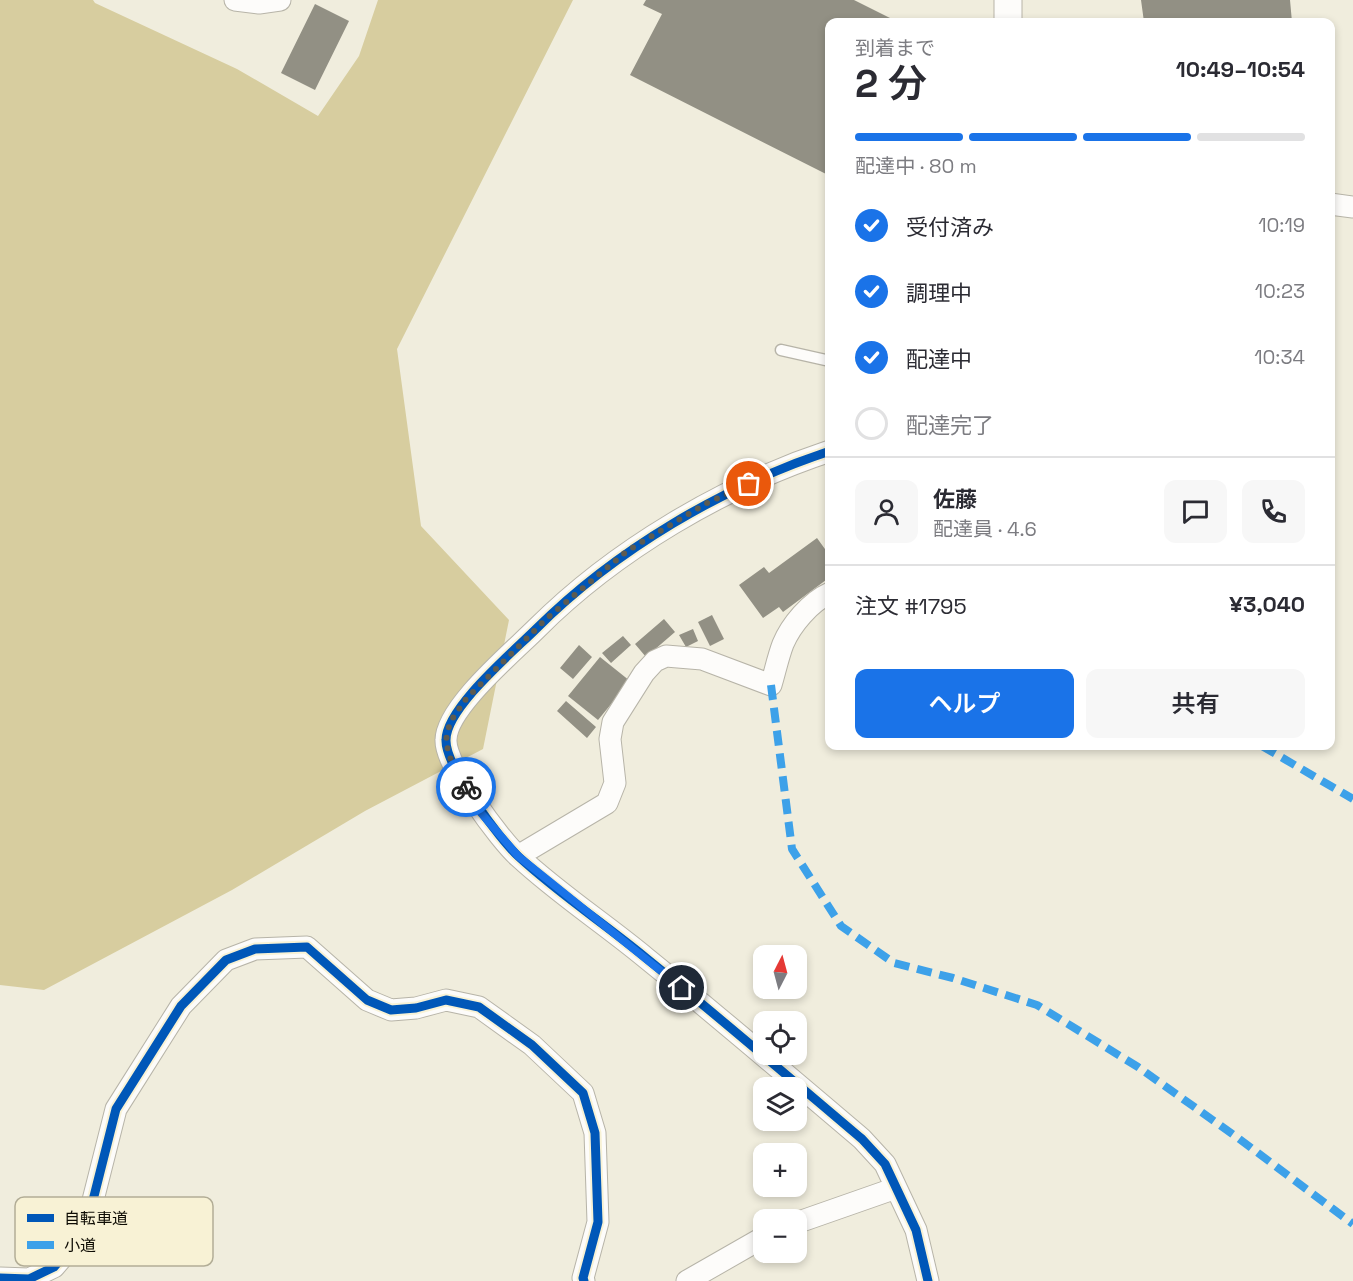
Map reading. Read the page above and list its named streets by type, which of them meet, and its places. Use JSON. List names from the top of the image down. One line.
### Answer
{"legend":["自転車道","小道"],"north":"top","page":{"heading":["2 分","到着まで","10:49–10:54"],"panel":["佐藤","配達員 · 4.6","注文 #1795","¥3,040"],"bar":"配達中 · 80 m","list":[["受付済み","10:19"],["調理中","10:23"],["配達中","10:34"],"配達完了"],"buttons":["ヘルプ","共有"],"map_buttons":["+","−"]}}
